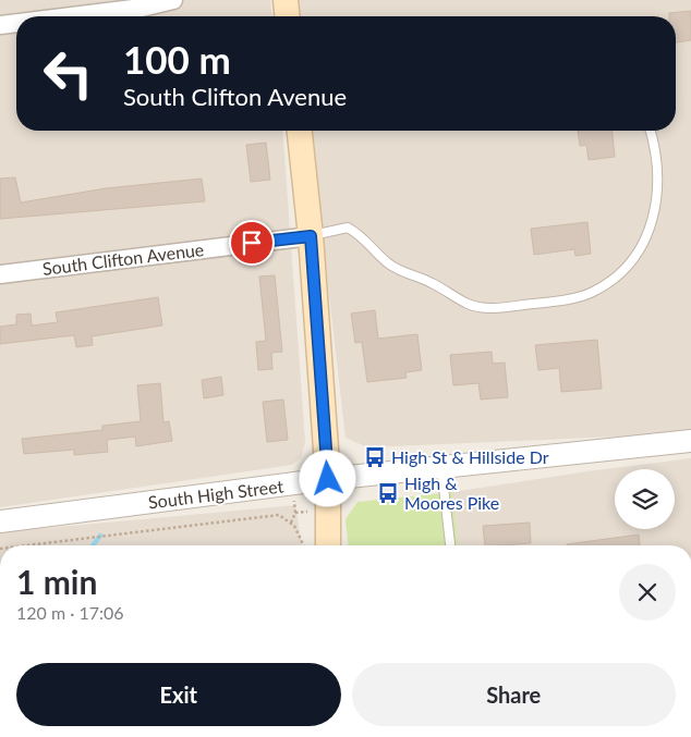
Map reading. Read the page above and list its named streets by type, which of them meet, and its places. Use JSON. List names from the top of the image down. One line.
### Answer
{"streets":{"street":["South Clifton Avenue","South High Street"]},"places":{"bus stop":["High St & Hillside Dr","High & Moores Pike"]},"page":{"turn":["100 m","South Clifton Avenue"],"heading":["1 min","120 m · 17:06"],"buttons":["Exit","Share"]}}
